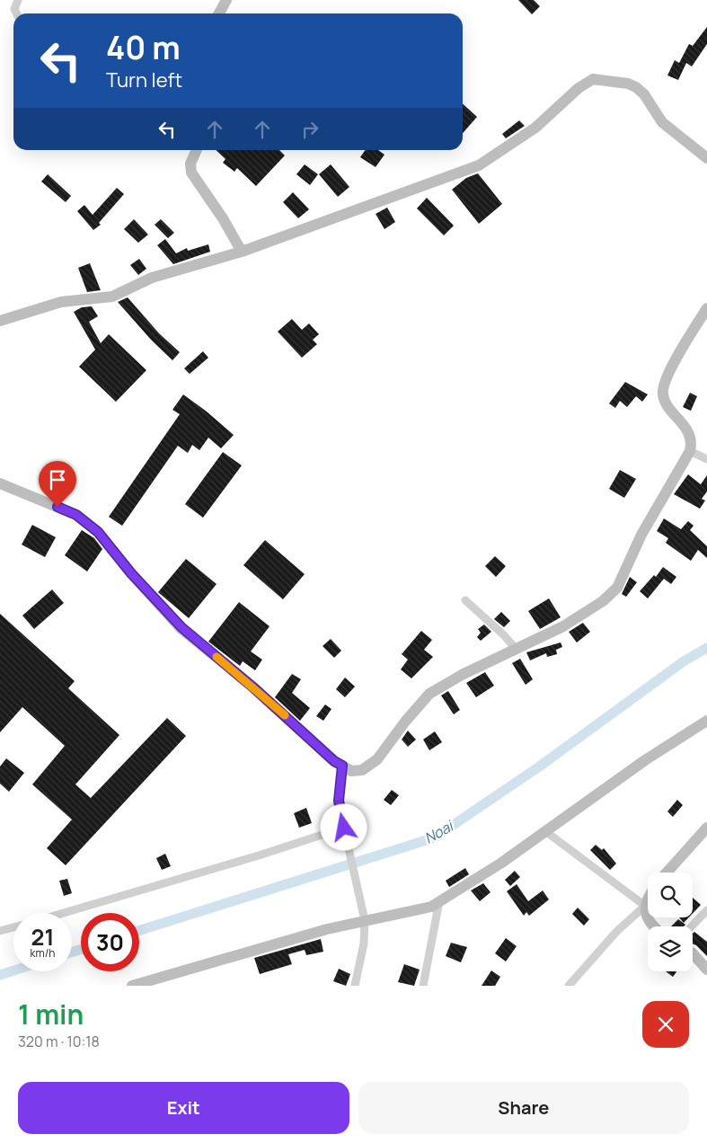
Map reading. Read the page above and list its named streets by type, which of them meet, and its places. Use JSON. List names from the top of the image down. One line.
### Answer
{"water":["Noai"],"page":{"turn":["40 m","Turn left"],"speed":"21 km/h","limit":"30","heading":["1 min","320 m · 10:18"],"buttons":["Exit","Share"]}}
